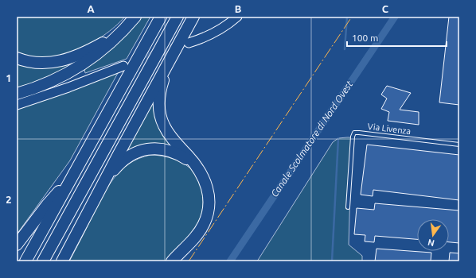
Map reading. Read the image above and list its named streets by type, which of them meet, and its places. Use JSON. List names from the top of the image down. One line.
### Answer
{"streets":{"lane":["Via Livenza"]},"water":["Canale Scolmatore di Nord Ovest"],"scale_bar":"100 m","north":"bottom","grid":{"columns":["A","B","C"],"rows":["1","2"]}}
